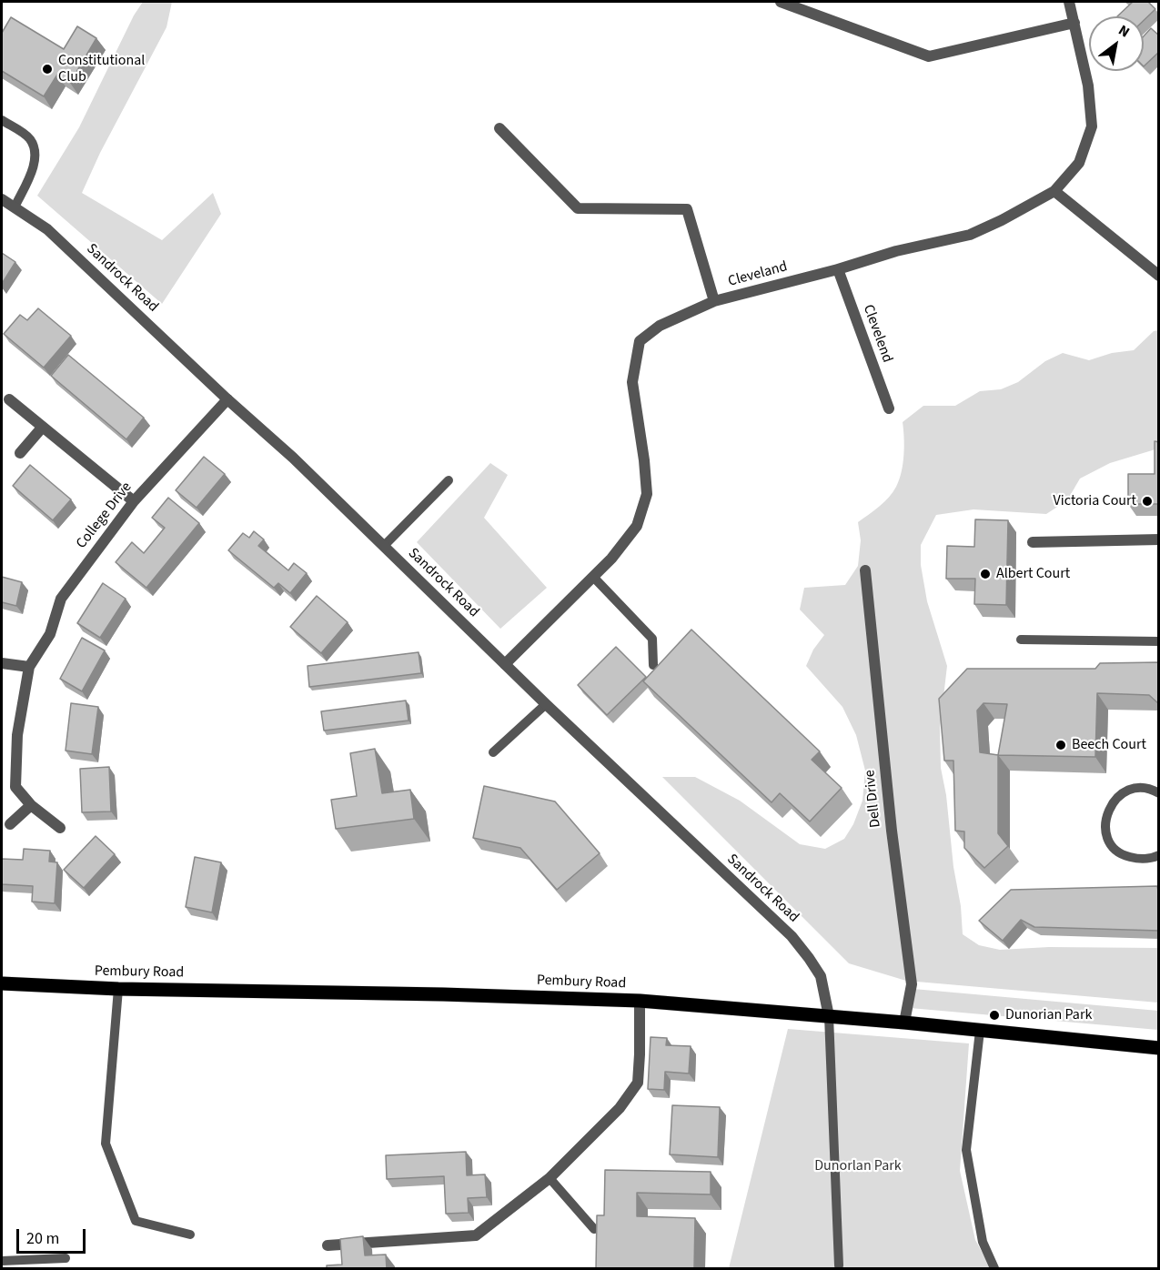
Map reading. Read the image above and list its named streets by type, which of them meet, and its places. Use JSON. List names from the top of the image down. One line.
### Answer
{"streets":{"main road":["Pembury Road"],"street":["Cleveland","Sandrock Road","Clevelend","College Drive","Dell Drive"]},"crossings":[["Cleveland","Sandrock Road"],["Cleveland","Clevelend"],["Sandrock Road","College Drive"],["Sandrock Road","Pembury Road"],["Dell Drive","Pembury Road"]],"parks":["Dunorlan Park"],"places":["Constitutional Club","Victoria Court","Albert Court","Beech Court","Dunorian Park"],"scale_bar":"20 m","north":"top right"}
